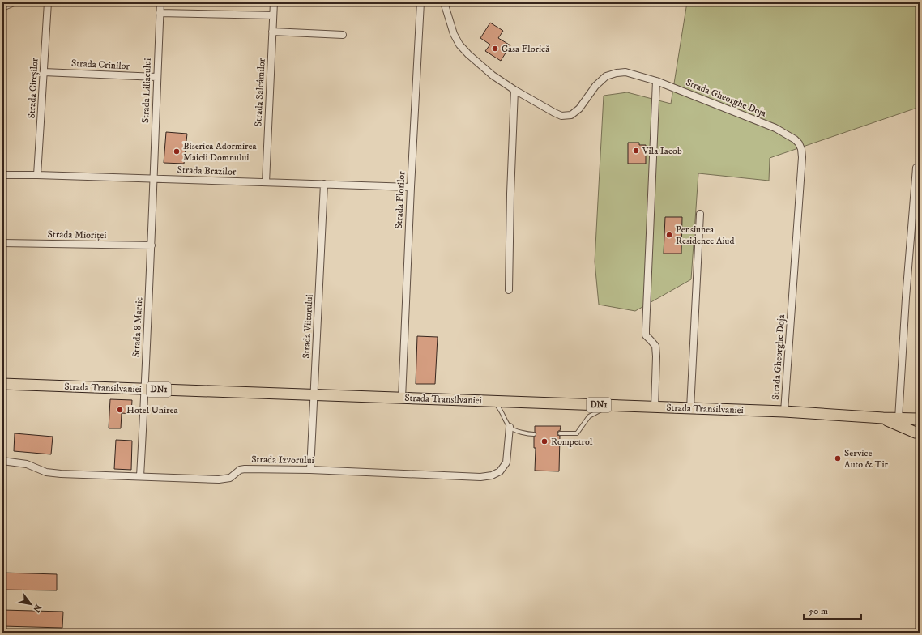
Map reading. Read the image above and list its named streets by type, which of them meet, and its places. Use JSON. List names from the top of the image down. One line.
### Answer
{"streets":{"main road":["Strada Transilvaniei","DN1"],"street":["Strada Crinilor","Strada Cireșilor","Strada Liliacului","Strada Salcâmilor","Strada Gheorghe Doja","Strada Brazilor","Strada Florilor","Strada Mioriței","Strada Viitorului","Strada 8 Martie","Strada Izvorului"]},"crossings":[["Strada Crinilor","Strada Cireșilor"],["Strada Crinilor","Strada Liliacului"],["Strada Cireșilor","Strada Brazilor"],["Strada Liliacului","Strada Brazilor"],["Strada Liliacului","Strada 8 Martie"],["Strada Salcâmilor","Strada Brazilor"],["Strada Gheorghe Doja","Strada Transilvaniei"],["Strada Brazilor","Strada Florilor"],["Strada Brazilor","Strada Viitorului"],["Strada Brazilor","Strada 8 Martie"],["Strada Florilor","Strada Transilvaniei"],["Strada Mioriței","Strada 8 Martie"],["Strada Viitorului","Strada Transilvaniei"],["Strada Viitorului","Strada Izvorului"],["Strada 8 Martie","Strada Transilvaniei"],["Strada 8 Martie","Strada Izvorului"]],"places":["Casa Florică","Vila Iacob","Biserica Adormirea Maicii Domnului","Pensiunea Residence Aiud","Hotel Unirea","Rompetrol","Service Auto & Tir"],"scale_bar":"50 m","north":"bottom right"}
